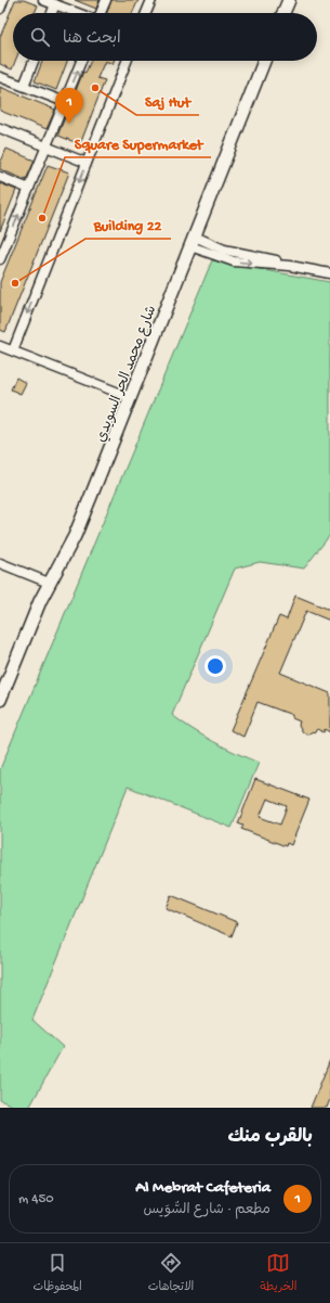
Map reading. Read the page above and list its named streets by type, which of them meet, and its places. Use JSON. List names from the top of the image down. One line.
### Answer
{"streets":{"street":["شارع محمد الحر السويدي"]},"places":["Saj Hut","Square Supermarket","Building 22"],"page":{"search":"ابحث هنا","pins":"1","heading":"بالقرب منك","list":[{"mark":"1","name":"Al Mebrat Cafeteria","note":"مطعم · شارع السُّوَيس","value":"450 m"}],"nav":["الخريطة","الاتجاهات","المحفوظات"]}}
